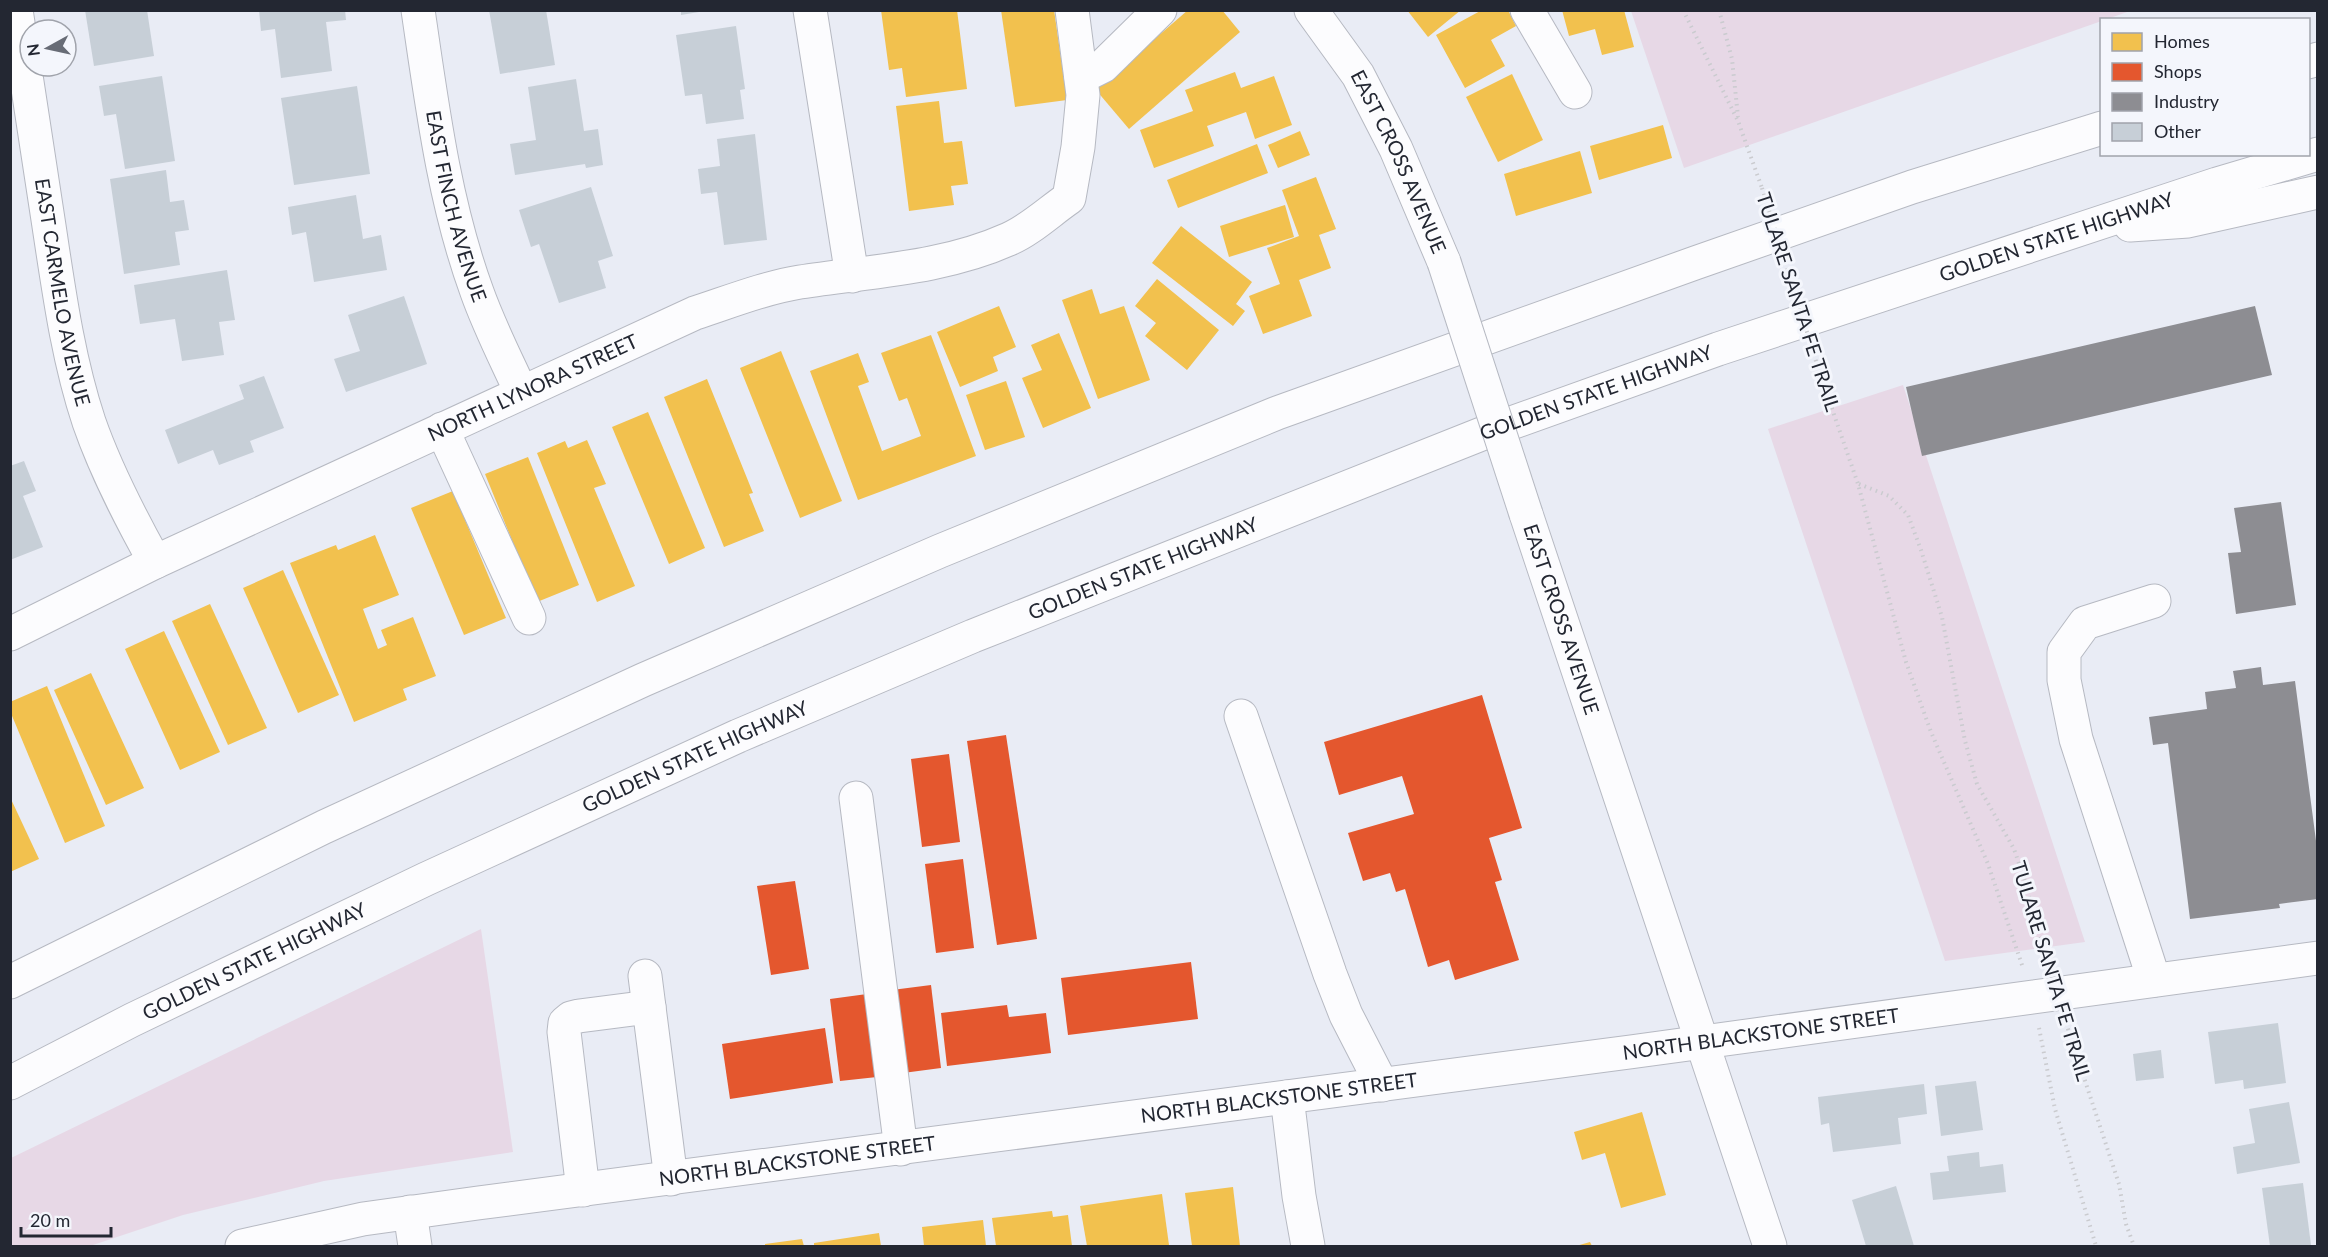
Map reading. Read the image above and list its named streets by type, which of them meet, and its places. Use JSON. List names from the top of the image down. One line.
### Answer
{"streets":{"main road":["EAST CROSS AVENUE","EAST FINCH AVENUE","GOLDEN STATE HIGHWAY","EAST CARMELO AVENUE","NORTH LYNORA STREET","NORTH BLACKSTONE STREET"],"path":["TULARE SANTA FE TRAIL"]},"crossings":[["EAST CROSS AVENUE","NORTH BLACKSTONE STREET"],["EAST FINCH AVENUE","NORTH LYNORA STREET"],["EAST CARMELO AVENUE","NORTH LYNORA STREET"],["TULARE SANTA FE TRAIL","NORTH BLACKSTONE STREET"]],"legend":["Homes","Shops","Industry","Other"],"scale_bar":"20 m","north":"left"}
